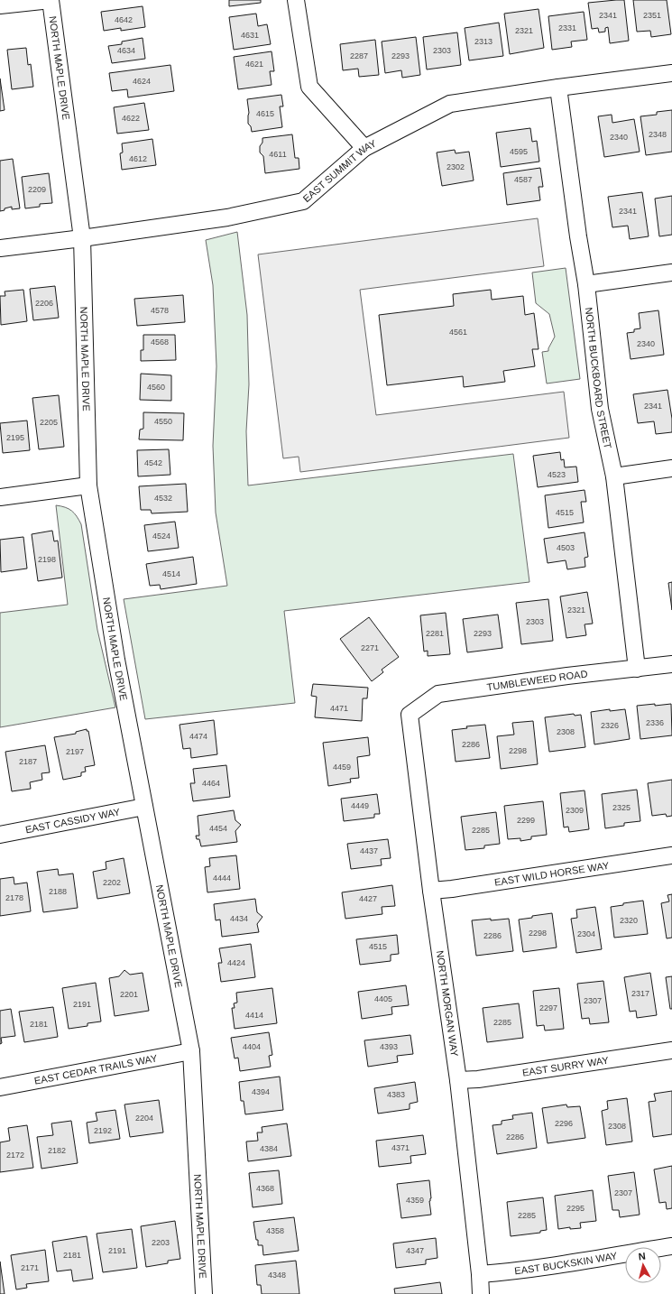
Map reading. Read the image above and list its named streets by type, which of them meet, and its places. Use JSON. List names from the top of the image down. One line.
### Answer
{"streets":{"street":["NORTH MAPLE DRIVE","EAST SUMMIT WAY","NORTH BUCKBOARD STREET","TUMBLEWEED ROAD","EAST CASSIDY WAY","EAST WILD HORSE WAY","NORTH MORGAN WAY","EAST SURRY WAY","EAST CEDAR TRAILS WAY","EAST BUCKSKIN WAY"]},"crossings":[["NORTH MAPLE DRIVE","EAST SUMMIT WAY"],["NORTH MAPLE DRIVE","EAST CASSIDY WAY"],["NORTH MAPLE DRIVE","EAST CEDAR TRAILS WAY"],["EAST SUMMIT WAY","NORTH BUCKBOARD STREET"],["NORTH BUCKBOARD STREET","TUMBLEWEED ROAD"],["TUMBLEWEED ROAD","NORTH MORGAN WAY"],["EAST WILD HORSE WAY","NORTH MORGAN WAY"],["NORTH MORGAN WAY","EAST SURRY WAY"],["NORTH MORGAN WAY","EAST BUCKSKIN WAY"]],"house_numbers":["2341","2351","4642","2331","2321","4631","2313","4634","2303","2287","2293","4621","4624","4615","4622","2348","2340","4595","4611","4612","2302","4587","2209","2341","2206","4578","4561","4568","2340","4560","2341","4550","2205","2195","4542","4523","4532","4515","4524","4503","2198","4514","2321","2303","2281","2293","2271","4471","2336","2326","2308","4474","2286","2298","2197","2187","4459","4464","4449","2325","2309","2299","4454","2285","4437","4444","2202","2188","2178","4427","4434","2320","2298","2304","2286","4515","4424","2317","2201","4405","2307","2191","2297","4414","2285","2181","4404","4393","4394","4383","2204","2296","2308","2192","2286","4371","4384","2182","2172","4368","2307","4359","2295","2285","4358","2203","2191","4347","2181","2171","4348"],"north":"top"}
